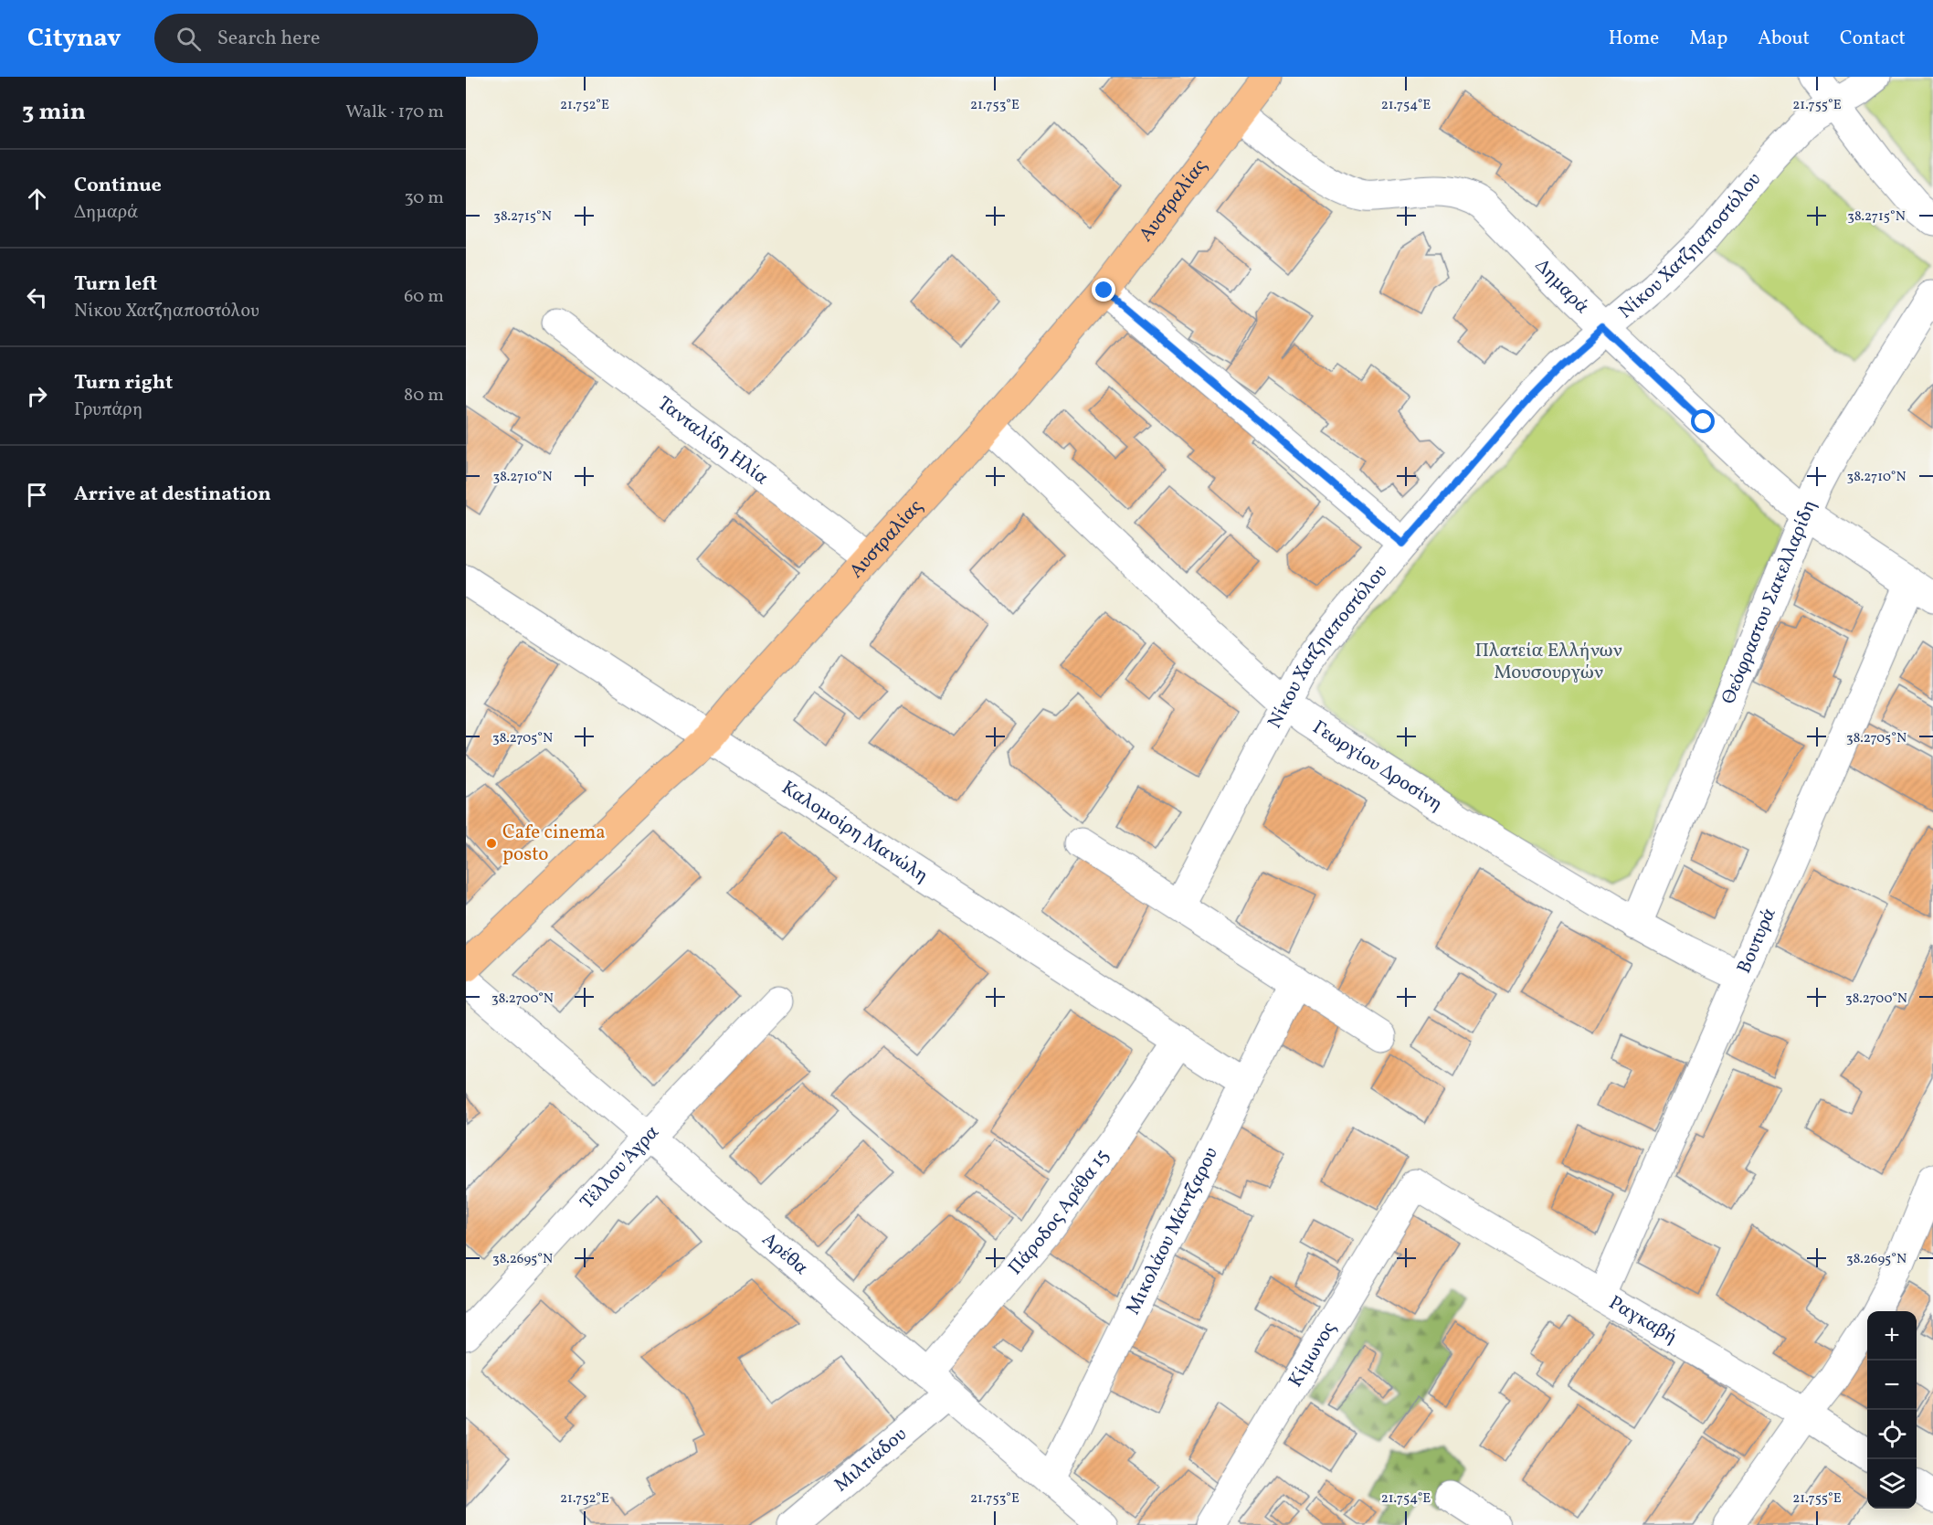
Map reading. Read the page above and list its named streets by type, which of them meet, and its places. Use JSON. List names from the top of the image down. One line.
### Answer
{"streets":{"main road":["Αυστραλίας"],"street":["Νίκου Χατζηαποστόλου","Δημαρά","Τανταλίδη Ηλία","Θεόφραστου Σακελλαρίδη","Γεωργίου Δροσίνη","Καλομοίρη Μανώλη","Βουτυρά","Τέλλου Άγρα","Πάροδος Αρέθα 15","Μικολάου Μάντζαρου","Αρέθα","Ραγκαβή","Κίμωνος","Μιλτιάδου"]},"crossings":[["Αυστραλίας","Δημαρά"],["Αυστραλίας","Τανταλίδη Ηλία"],["Αυστραλίας","Γεωργίου Δροσίνη"],["Αυστραλίας","Καλομοίρη Μανώλη"],["Νίκου Χατζηαποστόλου","Δημαρά"],["Νίκου Χατζηαποστόλου","Γεωργίου Δροσίνη"],["Δημαρά","Θεόφραστου Σακελλαρίδη"],["Δημαρά","Βουτυρά"],["Θεόφραστου Σακελλαρίδη","Γεωργίου Δροσίνη"],["Γεωργίου Δροσίνη","Βουτυρά"],["Καλομοίρη Μανώλη","Πάροδος Αρέθα 15"],["Καλομοίρη Μανώλη","Μικολάου Μάντζαρου"],["Βουτυρά","Ραγκαβή"],["Τέλλου Άγρα","Αρέθα"],["Πάροδος Αρέθα 15","Αρέθα"],["Μικολάου Μάντζαρου","Αρέθα"],["Αρέθα","Μιλτιάδου"],["Ραγκαβή","Κίμωνος"]],"parks":["Πλατεία Ελλήνων Μουσουργών"],"places":["Cafe cinema posto"],"page":{"header":"Citynav","search":"Search here","nav":["Home","Map","About","Contact"],"heading":["3 min","Walk · 170 m"],"list":[["Continue","Δημαρά","30 m"],["Turn left","Νίκου Χατζηαποστόλου","60 m"],["Turn right","Γρυπάρη","80 m"],"Arrive at destination"],"map_buttons":["+","−"]},"coordinates":["21.752°E","21.753°E","21.754°E","21.755°E","38.2715°N","38.2710°N","38.2705°N","38.2700°N","38.2695°N"]}
